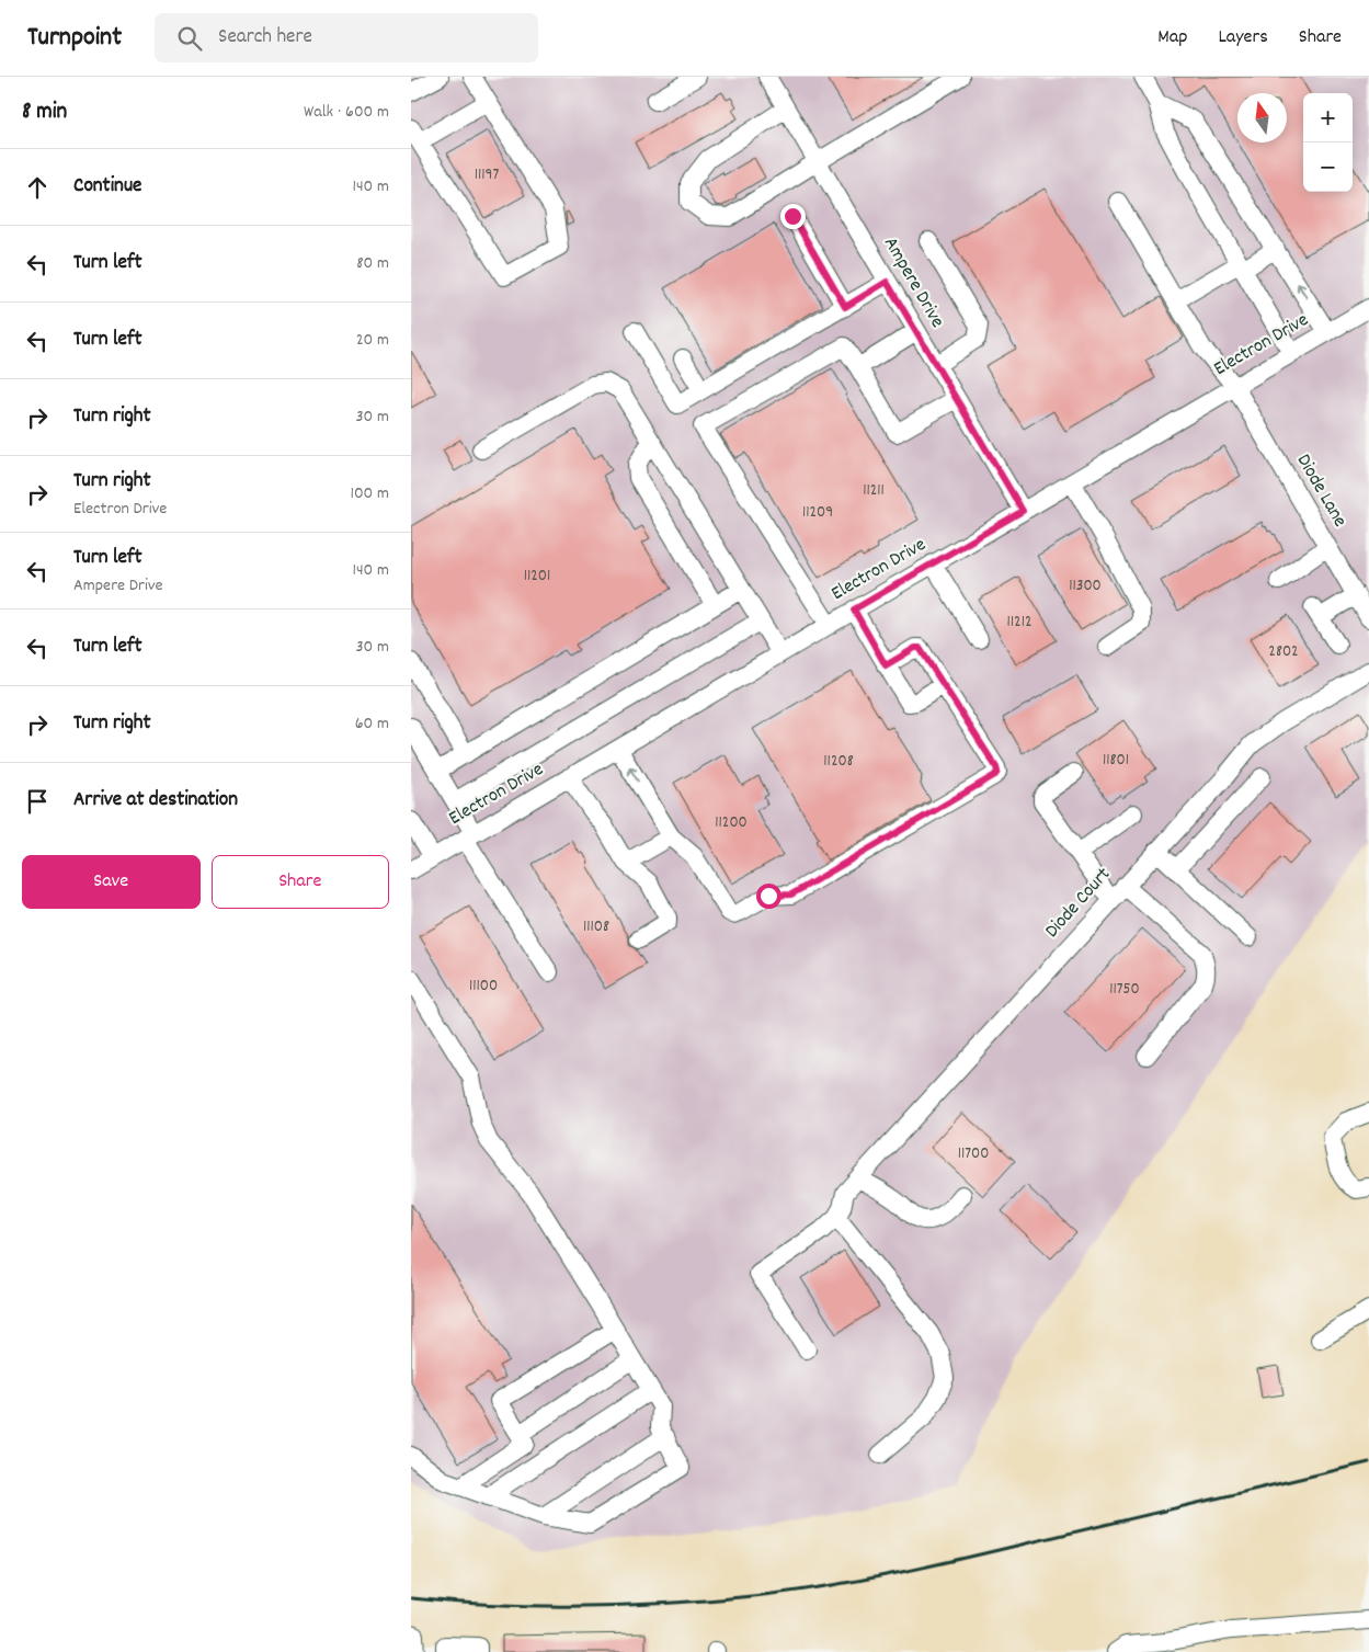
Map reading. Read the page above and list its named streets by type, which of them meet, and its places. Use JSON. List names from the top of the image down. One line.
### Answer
{"streets":{"street":["Ampere Drive","Electron Drive","Diode Lane","Diode Court"]},"crossings":[["Ampere Drive","Electron Drive"],["Electron Drive","Diode Lane"]],"house_numbers":["11197","11211","11209","11201","11300","11212","2802","11801","11208","11200","11108","11100","11750","11700"],"north":"top","page":{"header":"Turnpoint","search":"Search here","nav":["Map","Layers","Share"],"heading":["8 min","Walk · 600 m"],"map_buttons":["+","−"],"list":[["Continue","140 m"],["Turn left","80 m"],["Turn left","20 m"],["Turn right","30 m"],["Turn right","Electron Drive","100 m"],["Turn left","Ampere Drive","140 m"],["Turn left","30 m"],["Turn right","60 m"],"Arrive at destination"],"buttons":["Save","Share"]}}
